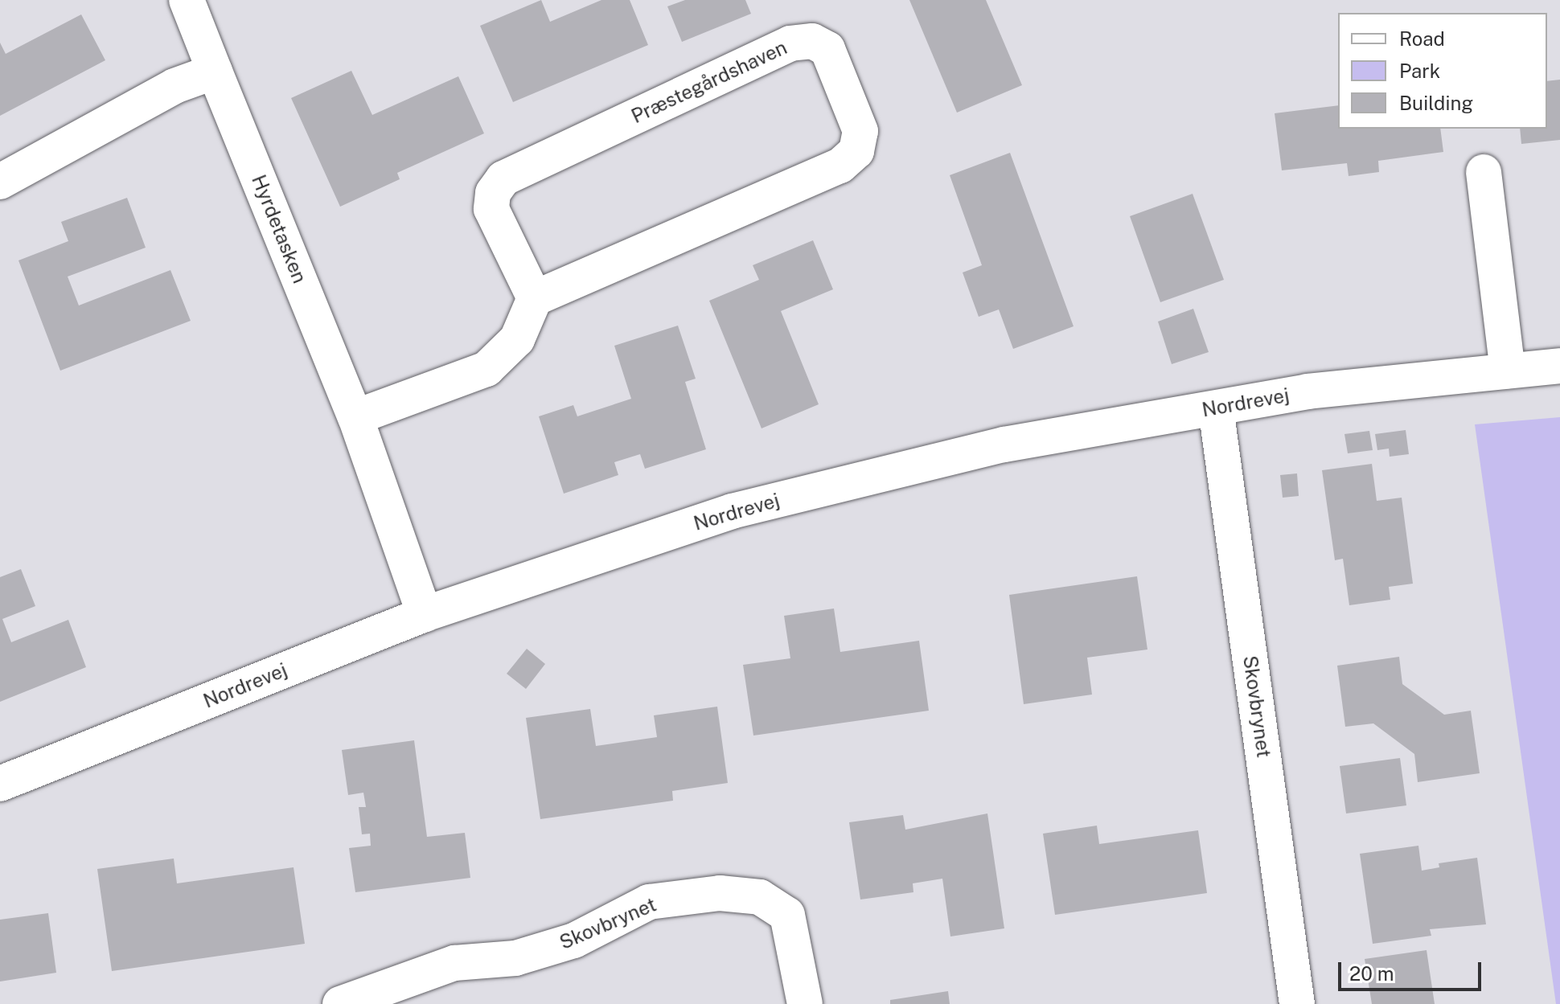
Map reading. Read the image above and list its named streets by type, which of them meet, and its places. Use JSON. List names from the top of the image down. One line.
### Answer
{"streets":{"street":["Præstegårdshaven","Hyrdetasken","Nordrevej","Skovbrynet"]},"crossings":[["Hyrdetasken","Nordrevej"],["Nordrevej","Skovbrynet"]],"legend":["Road","Park","Building"],"scale_bar":"20 m"}
